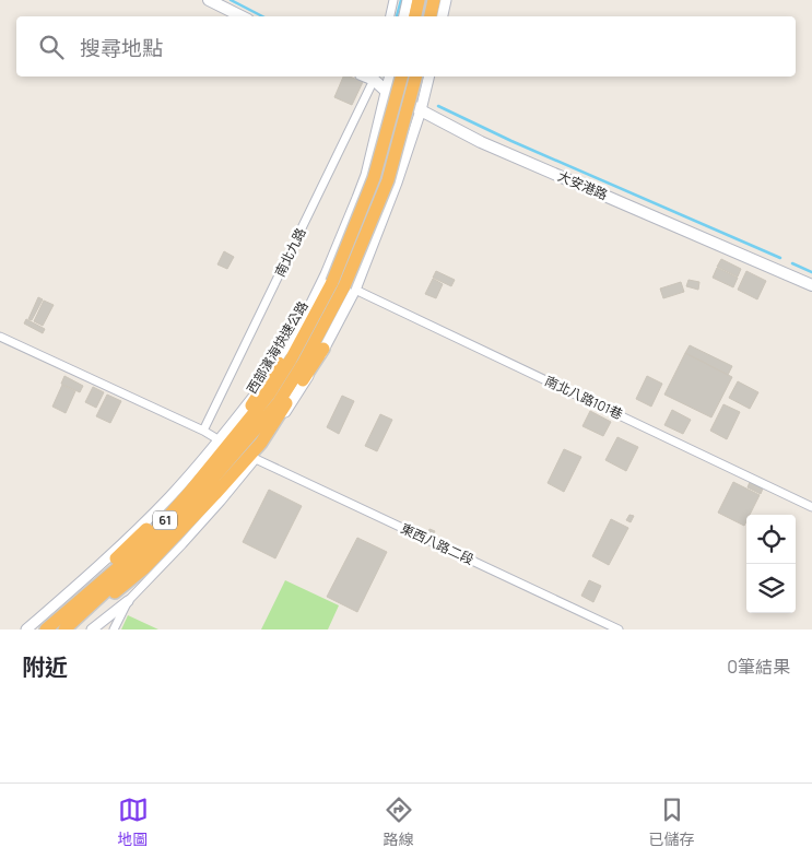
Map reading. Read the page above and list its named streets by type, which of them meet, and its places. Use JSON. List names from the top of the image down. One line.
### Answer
{"streets":{"highway":["西部濱海快速公路","61"],"main road":["大安港路"],"street":["南北九路","南北八路101巷","東西八路二段"]},"crossings":[["大安港路","南北九路"],["西部濱海快速公路","南北八路101巷"]],"page":{"search":"搜尋地點","heading":["附近","0筆結果"],"nav":["地圖","路線","已儲存"]}}
